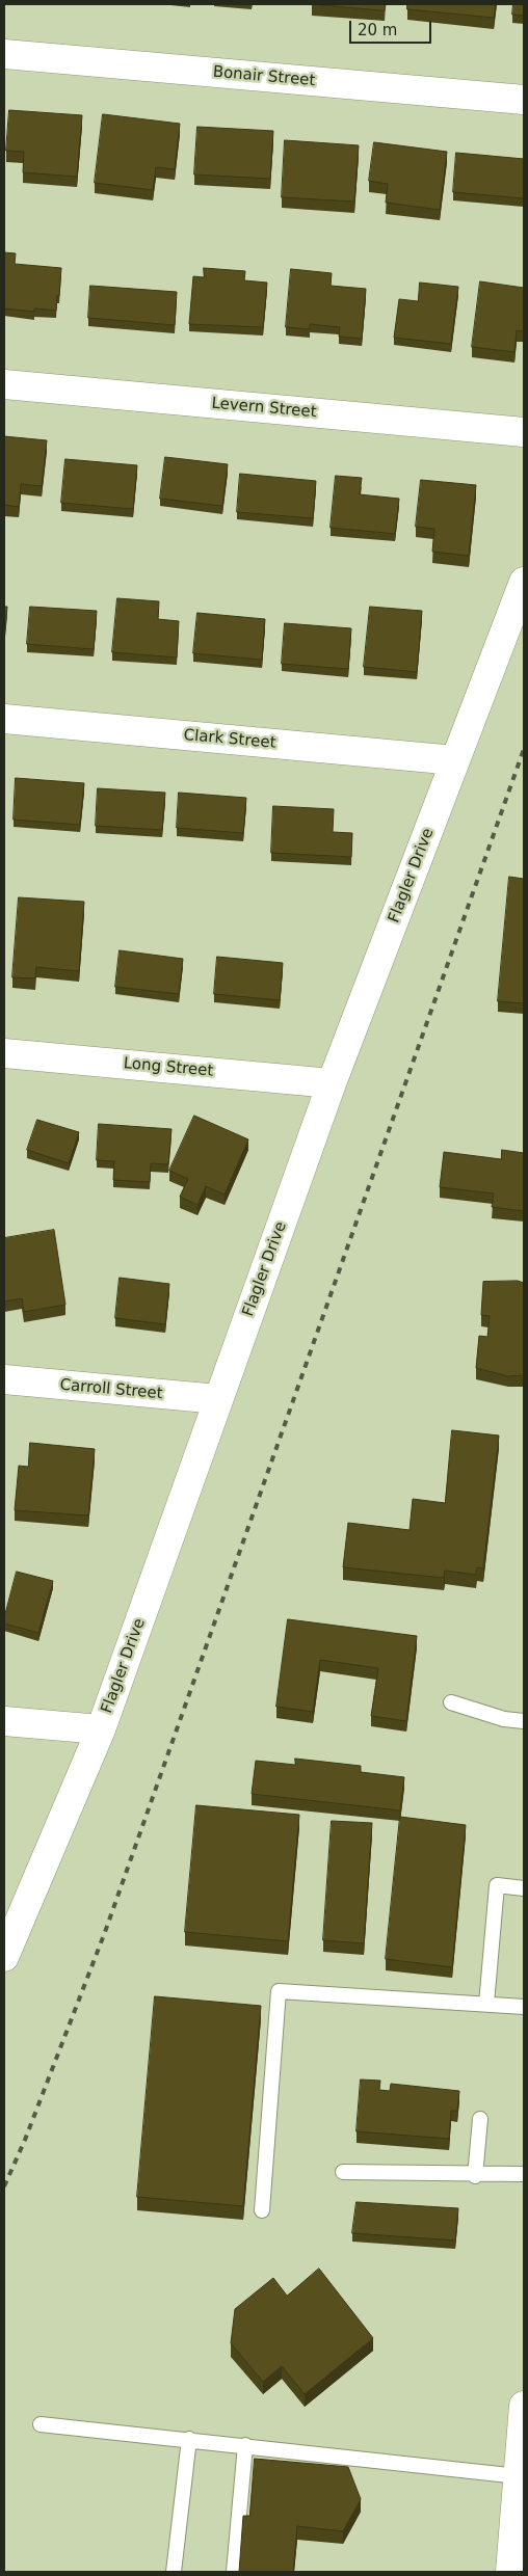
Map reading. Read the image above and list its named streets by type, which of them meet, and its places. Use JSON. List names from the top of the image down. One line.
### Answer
{"streets":{"street":["Bonair Street","Levern Street","Clark Street","Flagler Drive","Long Street","Carroll Street"]},"crossings":[["Clark Street","Flagler Drive"],["Flagler Drive","Long Street"],["Flagler Drive","Carroll Street"]],"scale_bar":"20 m"}
